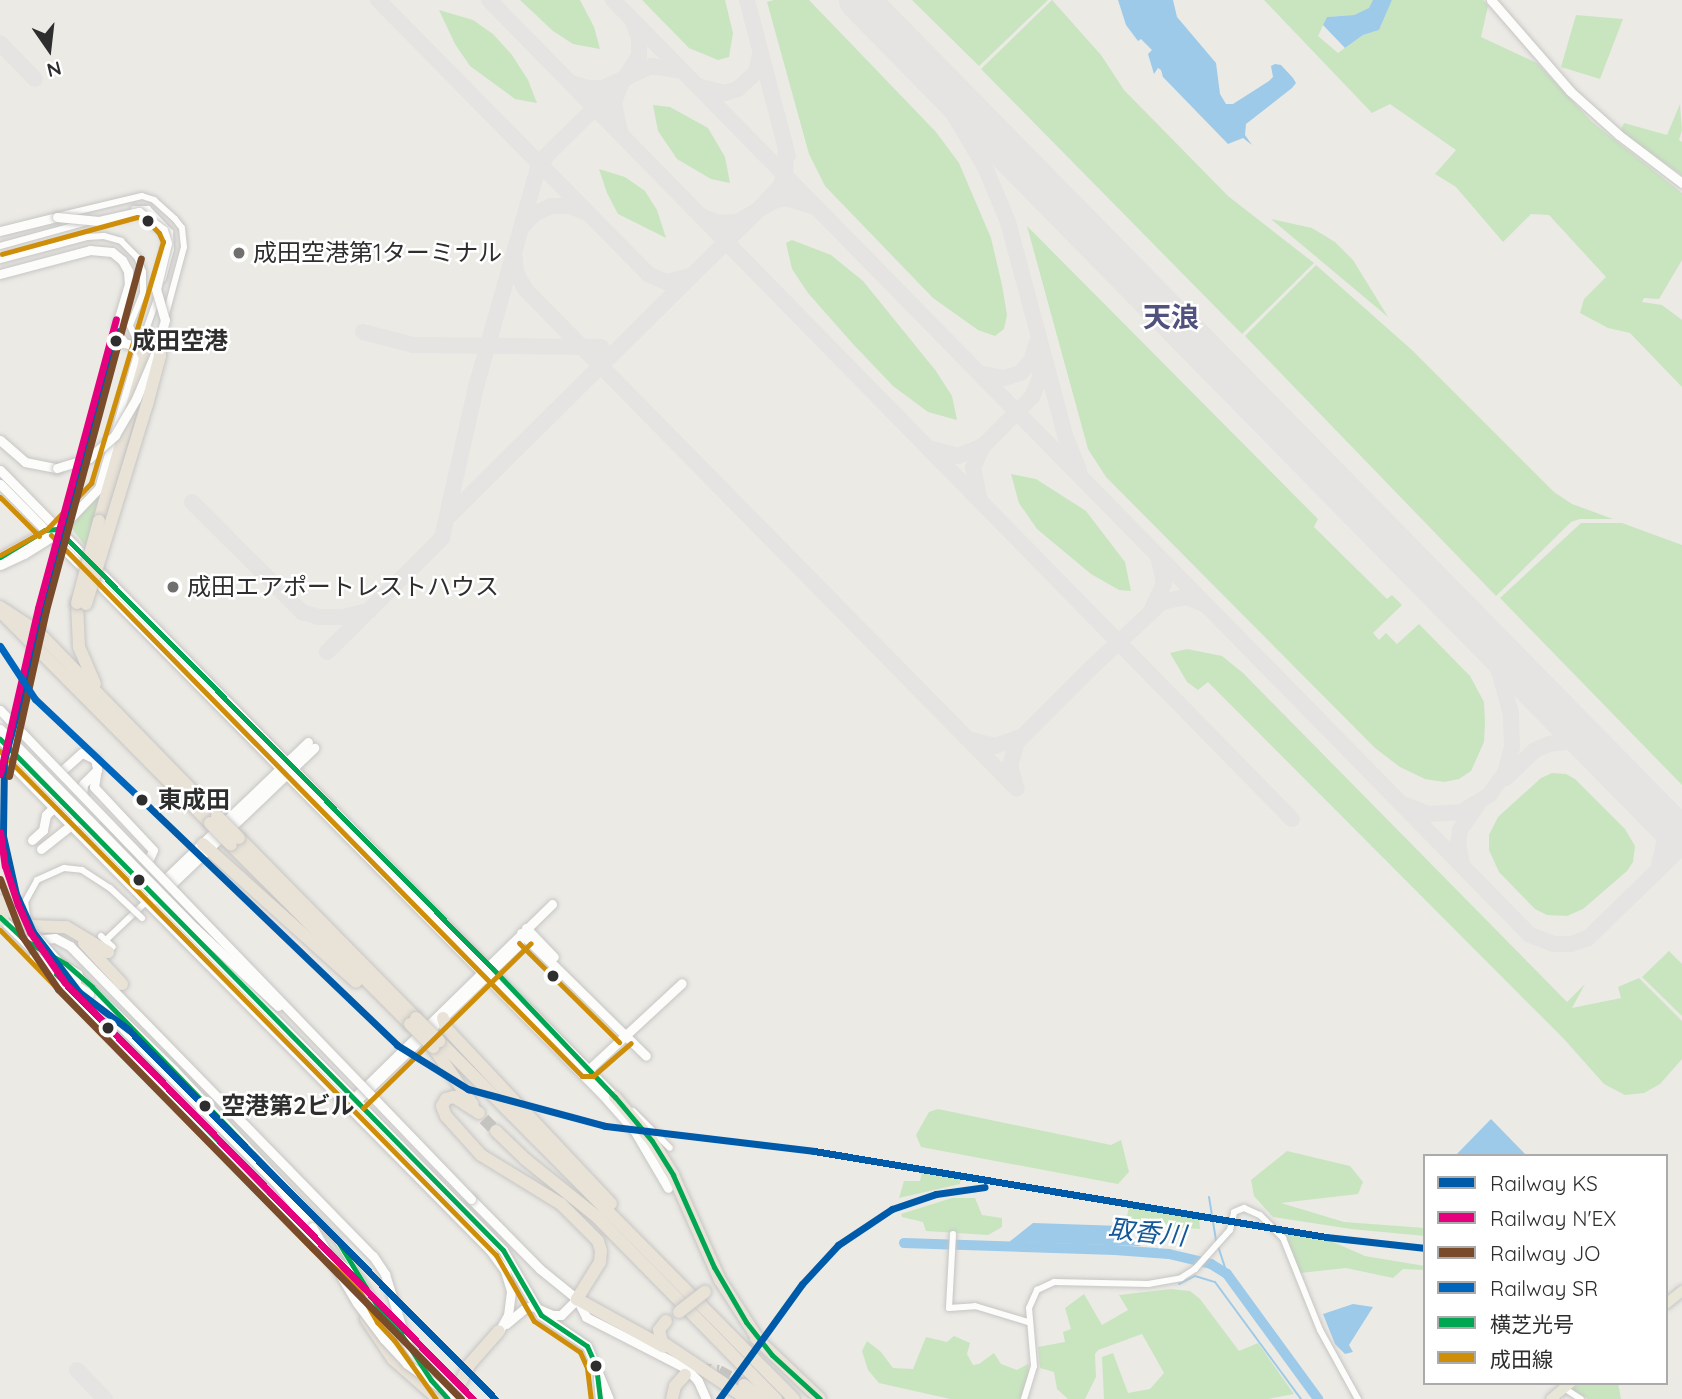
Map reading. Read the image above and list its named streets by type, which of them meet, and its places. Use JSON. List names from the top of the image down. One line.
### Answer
{"districts":["天浪"],"water":["取香川"],"places":["成田空港第1ターミナル","成田空港","成田エアポートレストハウス","東成田","空港第2ビル"],"lines":["transit line 成田線","rail line JO","rail line N'EX","rail line KS","transit line 横芝光号","rail line SR"],"legend":["Railway KS","Railway N'EX","Railway JO","Railway SR","横芝光号","成田線"],"north":"bottom"}
